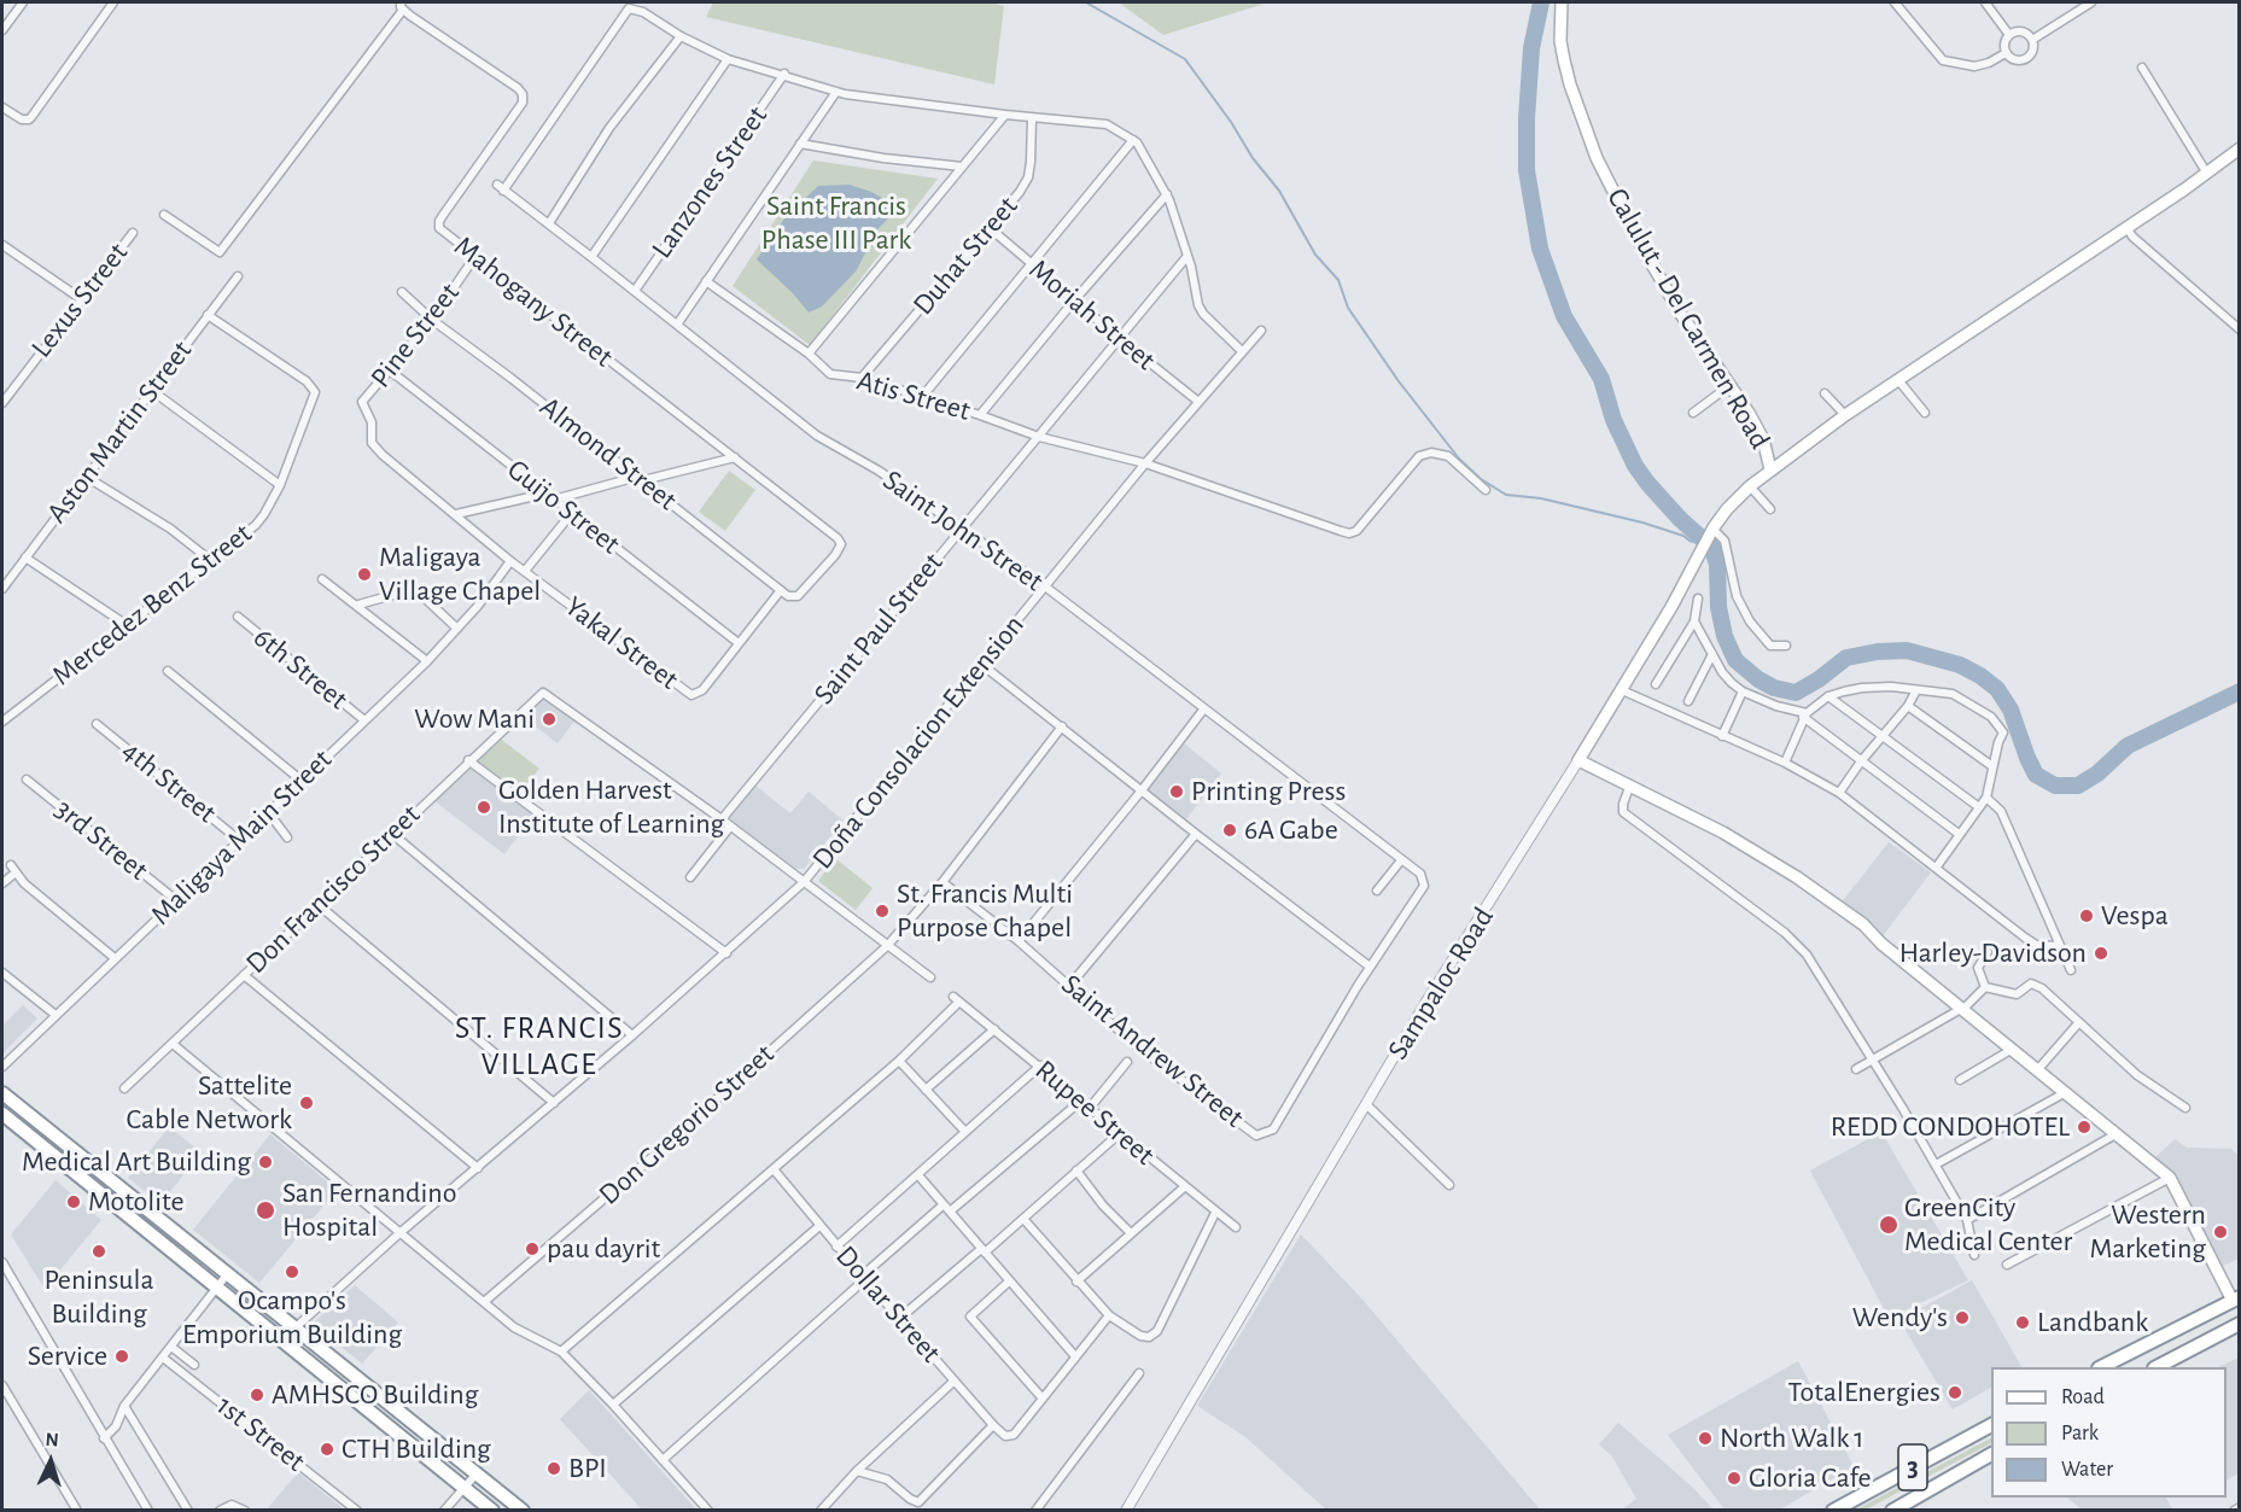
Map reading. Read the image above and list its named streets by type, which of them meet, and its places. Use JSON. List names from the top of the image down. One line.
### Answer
{"streets":{"highway":["3"],"main road":["Calulut - Del Carmen Road","Sampaloc Road"],"street":["Lanzones Street","Duhat Street","Lexus Street","Mahogany Street","Moriah Street","Pine Street","Atis Street","Aston Martin Street","Almond Street","Guijo Street","Saint John Street","Mercedez Benz Street","Saint Paul Street","Yakal Street","6th Street","Doña Consolacion Extension","4th Street","Maligaya Main Street","3rd Street","Don Francisco Street","Saint Andrew Street","Rupee Street","Don Gregorio Street","Dollar Street","1st Street"]},"crossings":[["Lanzones Street","Saint John Street"],["Duhat Street","Moriah Street"],["Duhat Street","Atis Street"],["Mahogany Street","Pine Street"],["Mahogany Street","Almond Street"],["Moriah Street","Saint Paul Street"],["Moriah Street","Doña Consolacion Extension"],["Calulut - Del Carmen Road","Sampaloc Road"],["Pine Street","Almond Street"],["Pine Street","Guijo Street"],["Pine Street","Yakal Street"],["Atis Street","Saint Paul Street"],["Atis Street","Doña Consolacion Extension"],["Aston Martin Street","Mercedez Benz Street"],["Guijo Street","Yakal Street"],["Saint John Street","Saint Paul Street"],["Saint John Street","Doña Consolacion Extension"],["Saint John Street","Saint Andrew Street"],["Saint Paul Street","Don Francisco Street"],["Yakal Street","Maligaya Main Street"],["6th Street","Maligaya Main Street"],["4th Street","Maligaya Main Street"],["Maligaya Main Street","3rd Street"],["Saint Andrew Street","Don Gregorio Street"]],"districts":["ST. FRANCIS VILLAGE"],"parks":["Saint Francis Phase III Park"],"places":["Maligaya Village Chapel","Wow Mani","Printing Press","Golden Harvest Institute of Learning","6A Gabe","St. Francis Multi Purpose Chapel","Vespa","Harley-Davidson","Sattelite Cable Network","REDD CONDOHOTEL","Medical Art Building","Motolite","San Fernandino Hospital","GreenCity Medical Center","Western Marketing","pau dayrit","Peninsula Building","Ocampo's Emporium Building","Wendy's","Landbank","Service","TotalEnergies","AMHSCO Building","North Walk 1","CTH Building","BPI","Gloria Cafe"],"legend":["Road","Park","Water"],"north":"top"}
